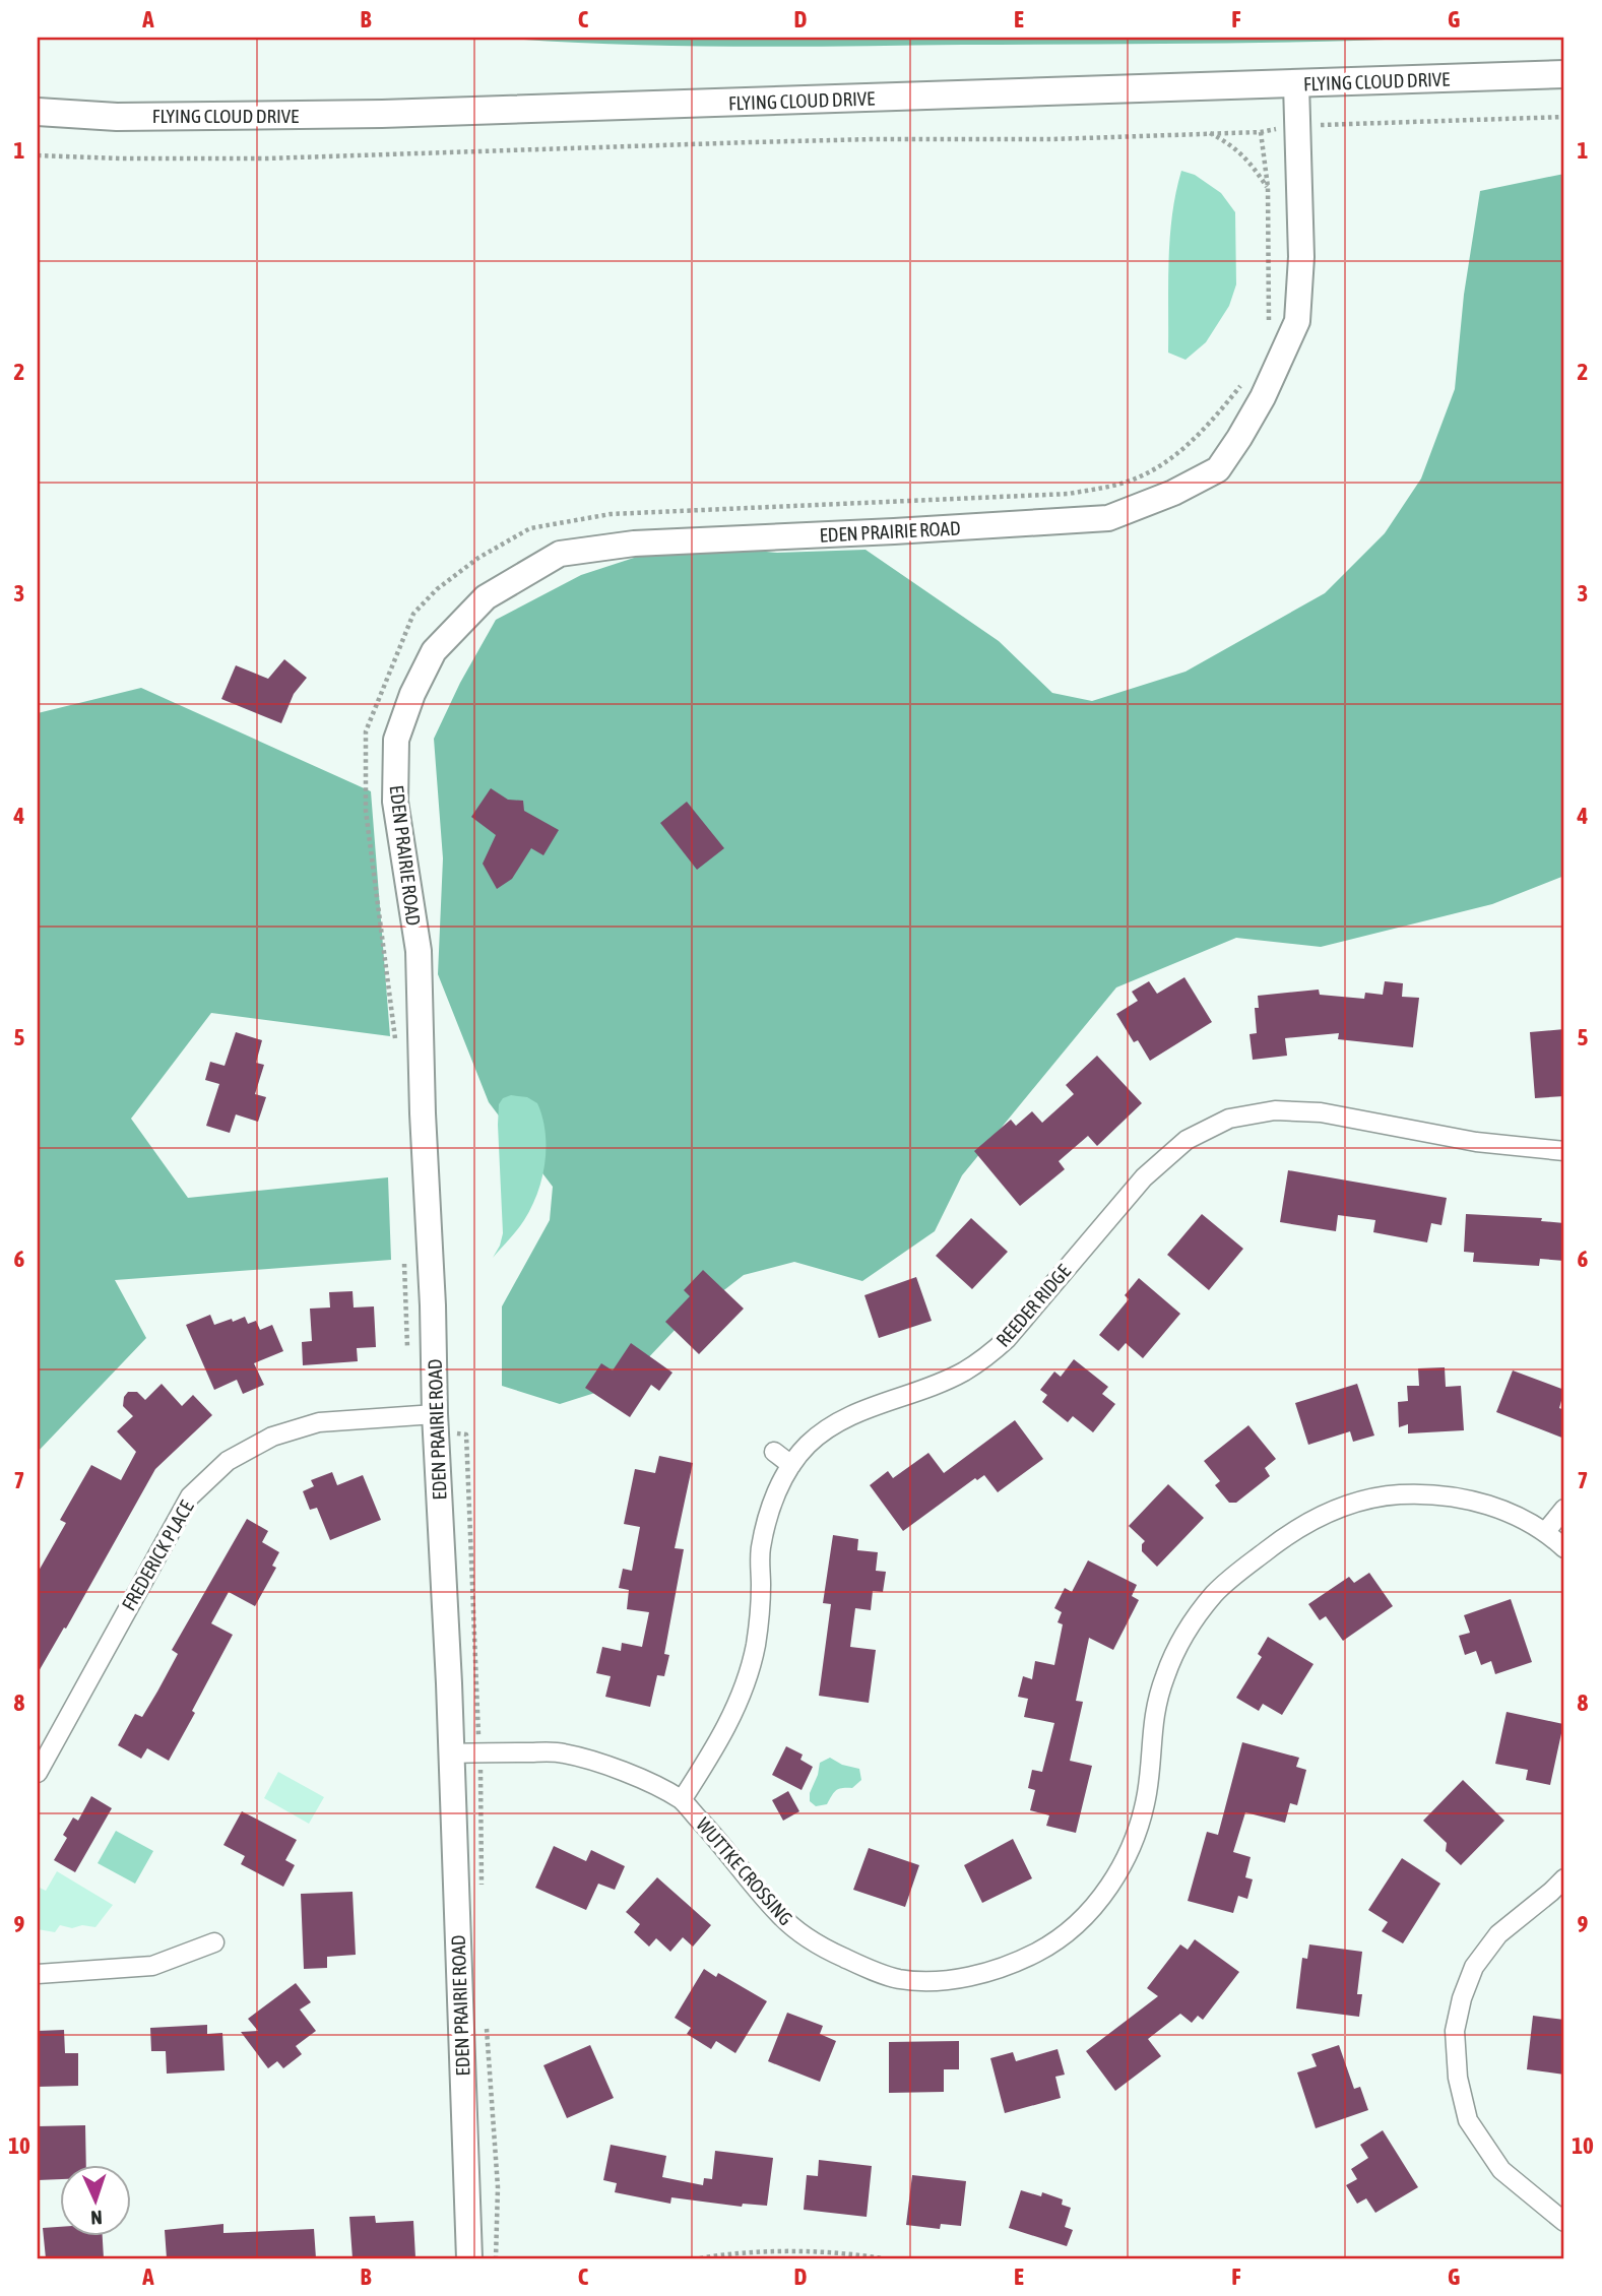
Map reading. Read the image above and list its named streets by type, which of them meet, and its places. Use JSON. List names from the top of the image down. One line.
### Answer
{"streets":{"main road":["FLYING CLOUD DRIVE"],"street":["EDEN PRAIRIE ROAD","REEDER RIDGE","FREDERICK PLACE","WUTTKE CROSSING"]},"crossings":[["FLYING CLOUD DRIVE","EDEN PRAIRIE ROAD"],["EDEN PRAIRIE ROAD","FREDERICK PLACE"],["EDEN PRAIRIE ROAD","WUTTKE CROSSING"],["REEDER RIDGE","WUTTKE CROSSING"]],"north":"bottom","grid":{"columns":["A","B","C","D","E","F","G"],"rows":["1","2","3","4","5","6","7","8","9","10"]}}
